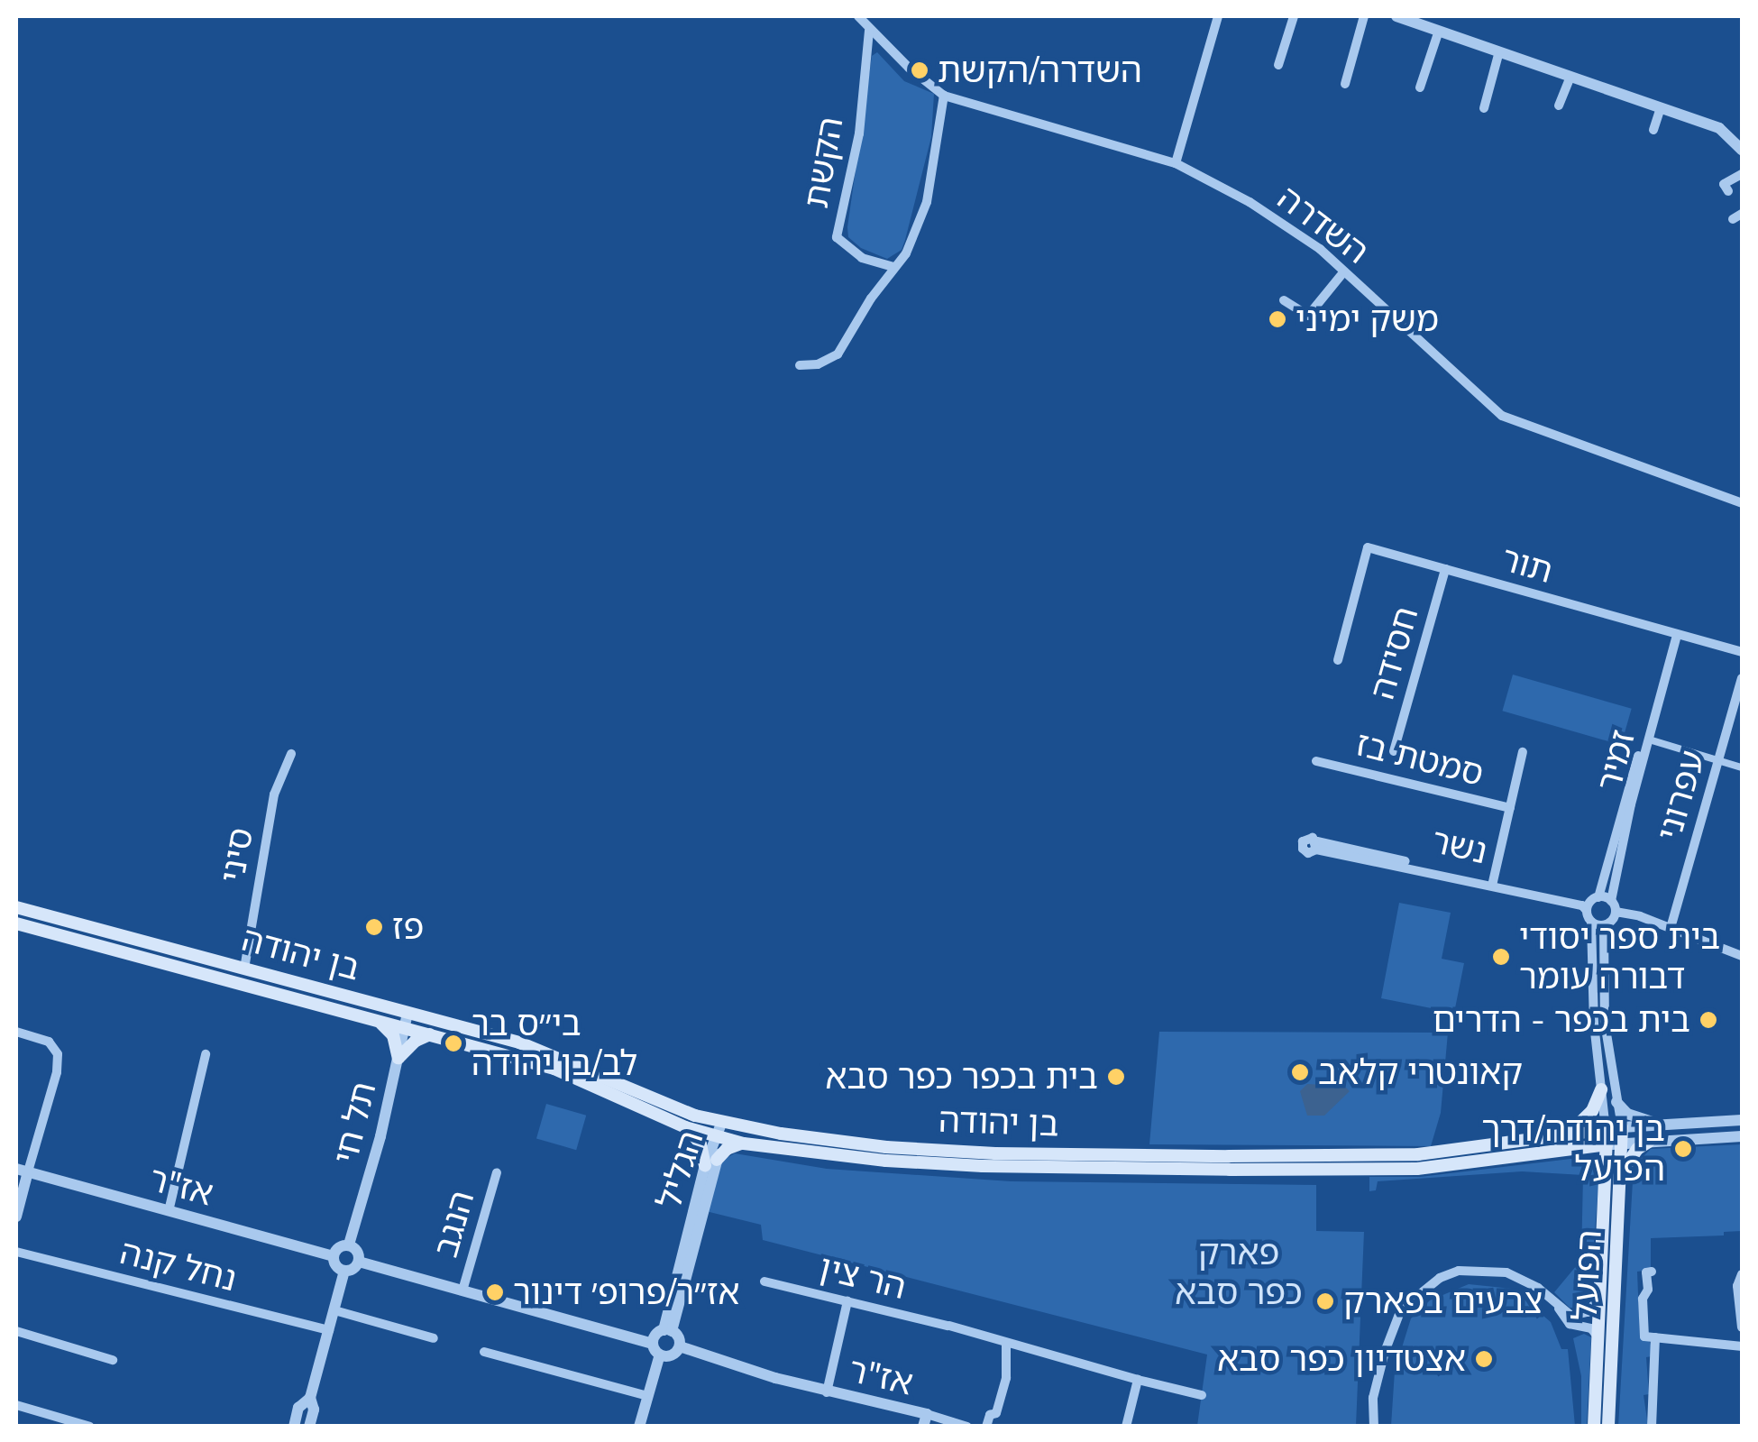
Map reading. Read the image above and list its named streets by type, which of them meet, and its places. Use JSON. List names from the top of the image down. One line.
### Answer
{"streets":{"main road":["בן יהודה","הפועל"],"street":["הקשת","השדרה","תור","חסידה","סמטת בז","זמיר","עפרוני","נשר","סיני","תל חי","הגליל","אז\"ר","הנגב","נחל קנה","הר צין"]},"crossings":[["הקשת","השדרה"],["תור","חסידה"],["תור","זמיר"],["זמיר","נשר"],["עפרוני","נשר"],["סיני","בן יהודה"],["בן יהודה","תל חי"],["בן יהודה","הגליל"],["בן יהודה","הפועל"],["תל חי","אז\"ר"]],"parks":["פארק כפר סבא"],"places":["השדרה/הקשת","משק ימיני","פז","בית ספר יסודי דבורה עומר","בית בכפר - הדרים","בי״ס בר לב/בן יהודה","קאונטרי קלאב","בית בכפר כפר סבא","בן יהודה/דרך הפועל","אז״ר/פרופ׳ דינור","צבעים בפארק","אצטדיון כפר סבא"]}
